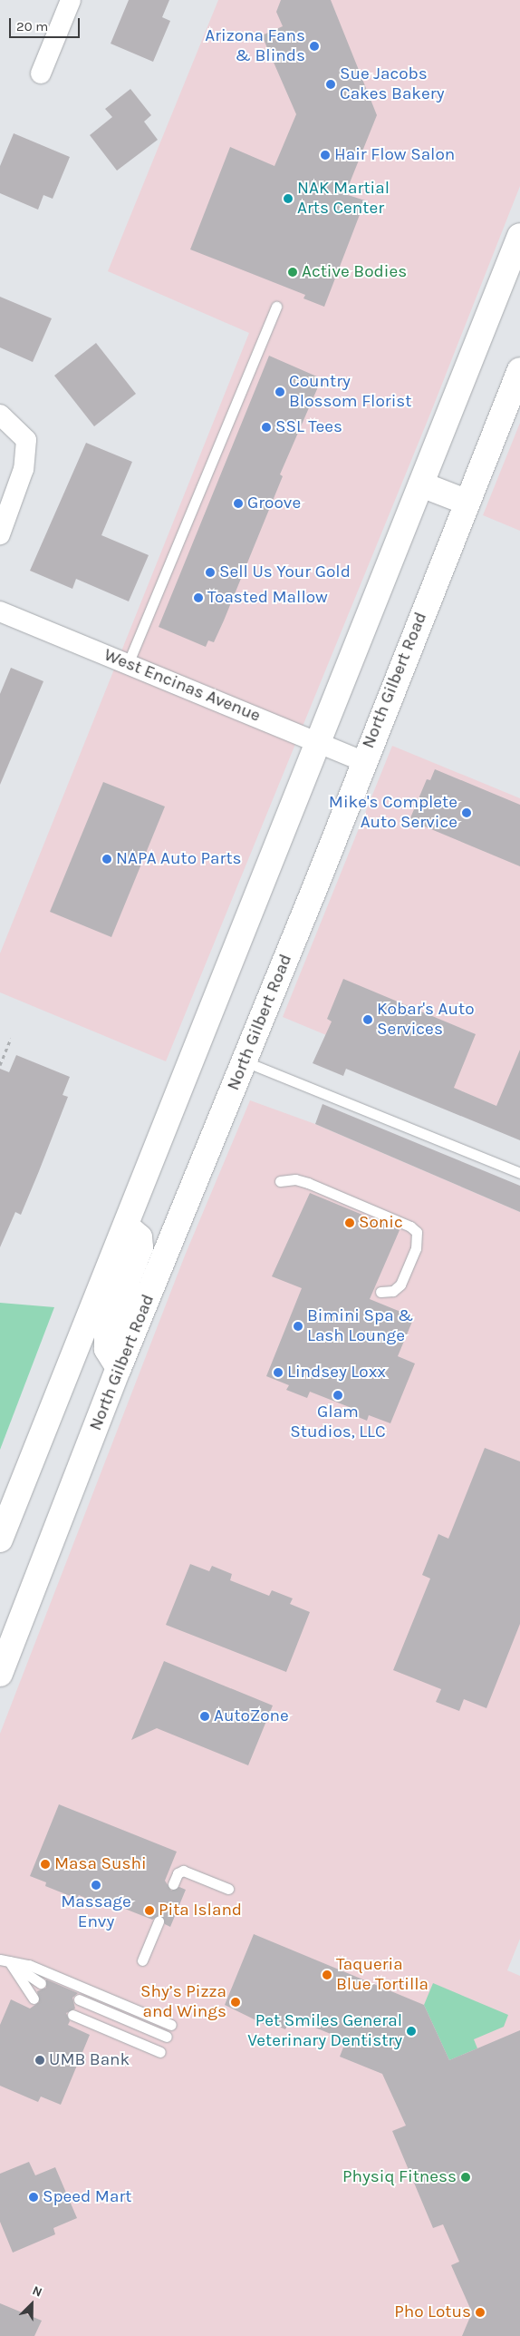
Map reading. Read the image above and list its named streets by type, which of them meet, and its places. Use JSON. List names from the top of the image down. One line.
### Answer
{"streets":{"main road":["North Gilbert Road"],"street":["West Encinas Avenue"]},"crossings":[["North Gilbert Road","West Encinas Avenue"]],"places":["Arizona Fans & Blinds","Sue Jacobs Cakes Bakery","Hair Flow Salon","NAK Martial Arts Center","Active Bodies","Country Blossom Florist","SSL Tees","Groove","Sell Us Your Gold","Toasted Mallow","Mike's Complete Auto Service","NAPA Auto Parts","Kobar's Auto Services","Sonic","Bimini Spa & Lash Lounge","Lindsey Loxx","Glam Studios, LLC","AutoZone","Masa Sushi","Massage Envy","Pita Island","Taqueria Blue Tortilla","Shy’s Pizza and Wings","Pet Smiles General Veterinary Dentistry","UMB Bank","Physiq Fitness","Speed Mart","Pho Lotus"],"scale_bar":"20 m","north":"top right"}
